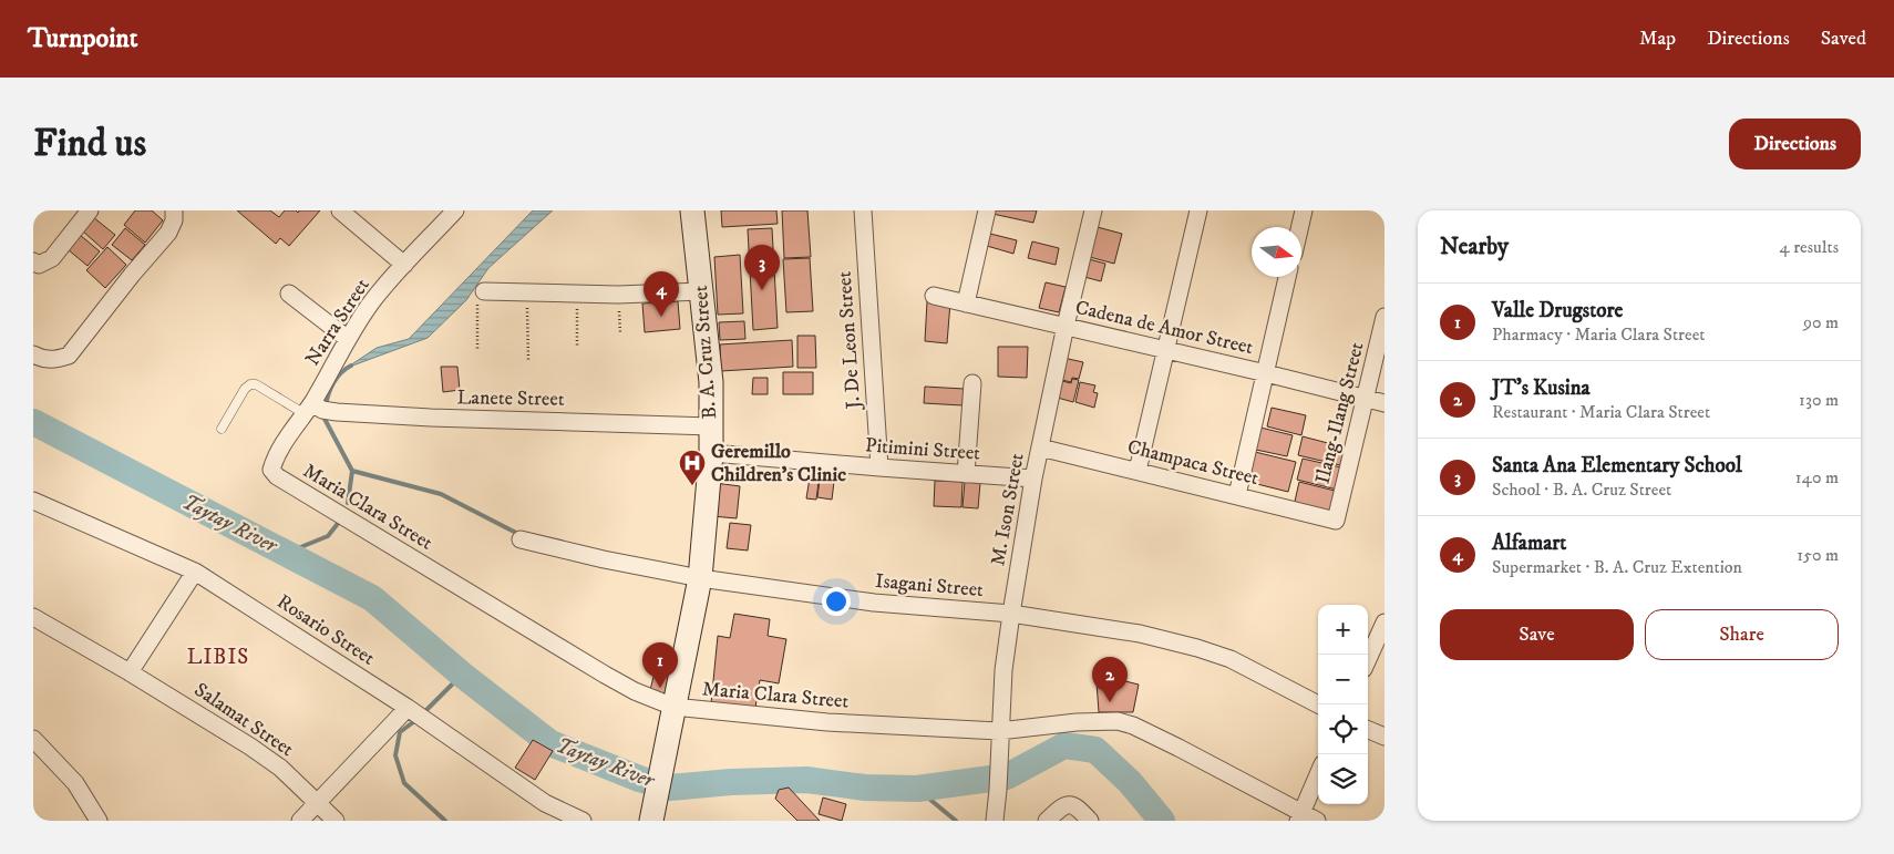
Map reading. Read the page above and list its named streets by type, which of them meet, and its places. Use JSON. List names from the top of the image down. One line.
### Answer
{"streets":{"street":["Narra Street","Cadena de Amor Street","J. De Leon Street","B. A. Cruz Street","Lanete Street","Ilang-Ilang Street","Pitimini Street","Champaca Street","Maria Clara Street","M. Ison Street","Isagani Street","Rosario Street","Salamat Street"]},"crossings":[["Narra Street","Lanete Street"],["Narra Street","Maria Clara Street"],["Cadena de Amor Street","Ilang-Ilang Street"],["Cadena de Amor Street","M. Ison Street"],["J. De Leon Street","Pitimini Street"],["B. A. Cruz Street","Lanete Street"],["B. A. Cruz Street","Pitimini Street"],["B. A. Cruz Street","Maria Clara Street"],["B. A. Cruz Street","Isagani Street"],["Ilang-Ilang Street","Champaca Street"],["Pitimini Street","M. Ison Street"],["Champaca Street","M. Ison Street"],["Maria Clara Street","M. Ison Street"],["M. Ison Street","Isagani Street"]],"districts":["LIBIS"],"water":["Taytay River"],"places":{"hospital":["Geremillo Children's Clinic"]},"north":"right","page":{"header":"Turnpoint","nav":["Map","Directions","Saved"],"buttons":["Directions",["Save","Share"]],"title":"Find us","heading":["Nearby","4 results"],"pins":["3","4","1","2"],"list":[{"mark":"1","name":"Valle Drugstore","note":"Pharmacy · Maria Clara Street","value":"90 m"},{"mark":"2","name":"JT's Kusina","note":"Restaurant · Maria Clara Street","value":"130 m"},{"mark":"3","name":"Santa Ana Elementary School","note":"School · B. A. Cruz Street","value":"140 m"},{"mark":"4","name":"Alfamart","note":"Supermarket · B. A. Cruz Extention","value":"150 m"}],"map_buttons":["+","−"]}}
